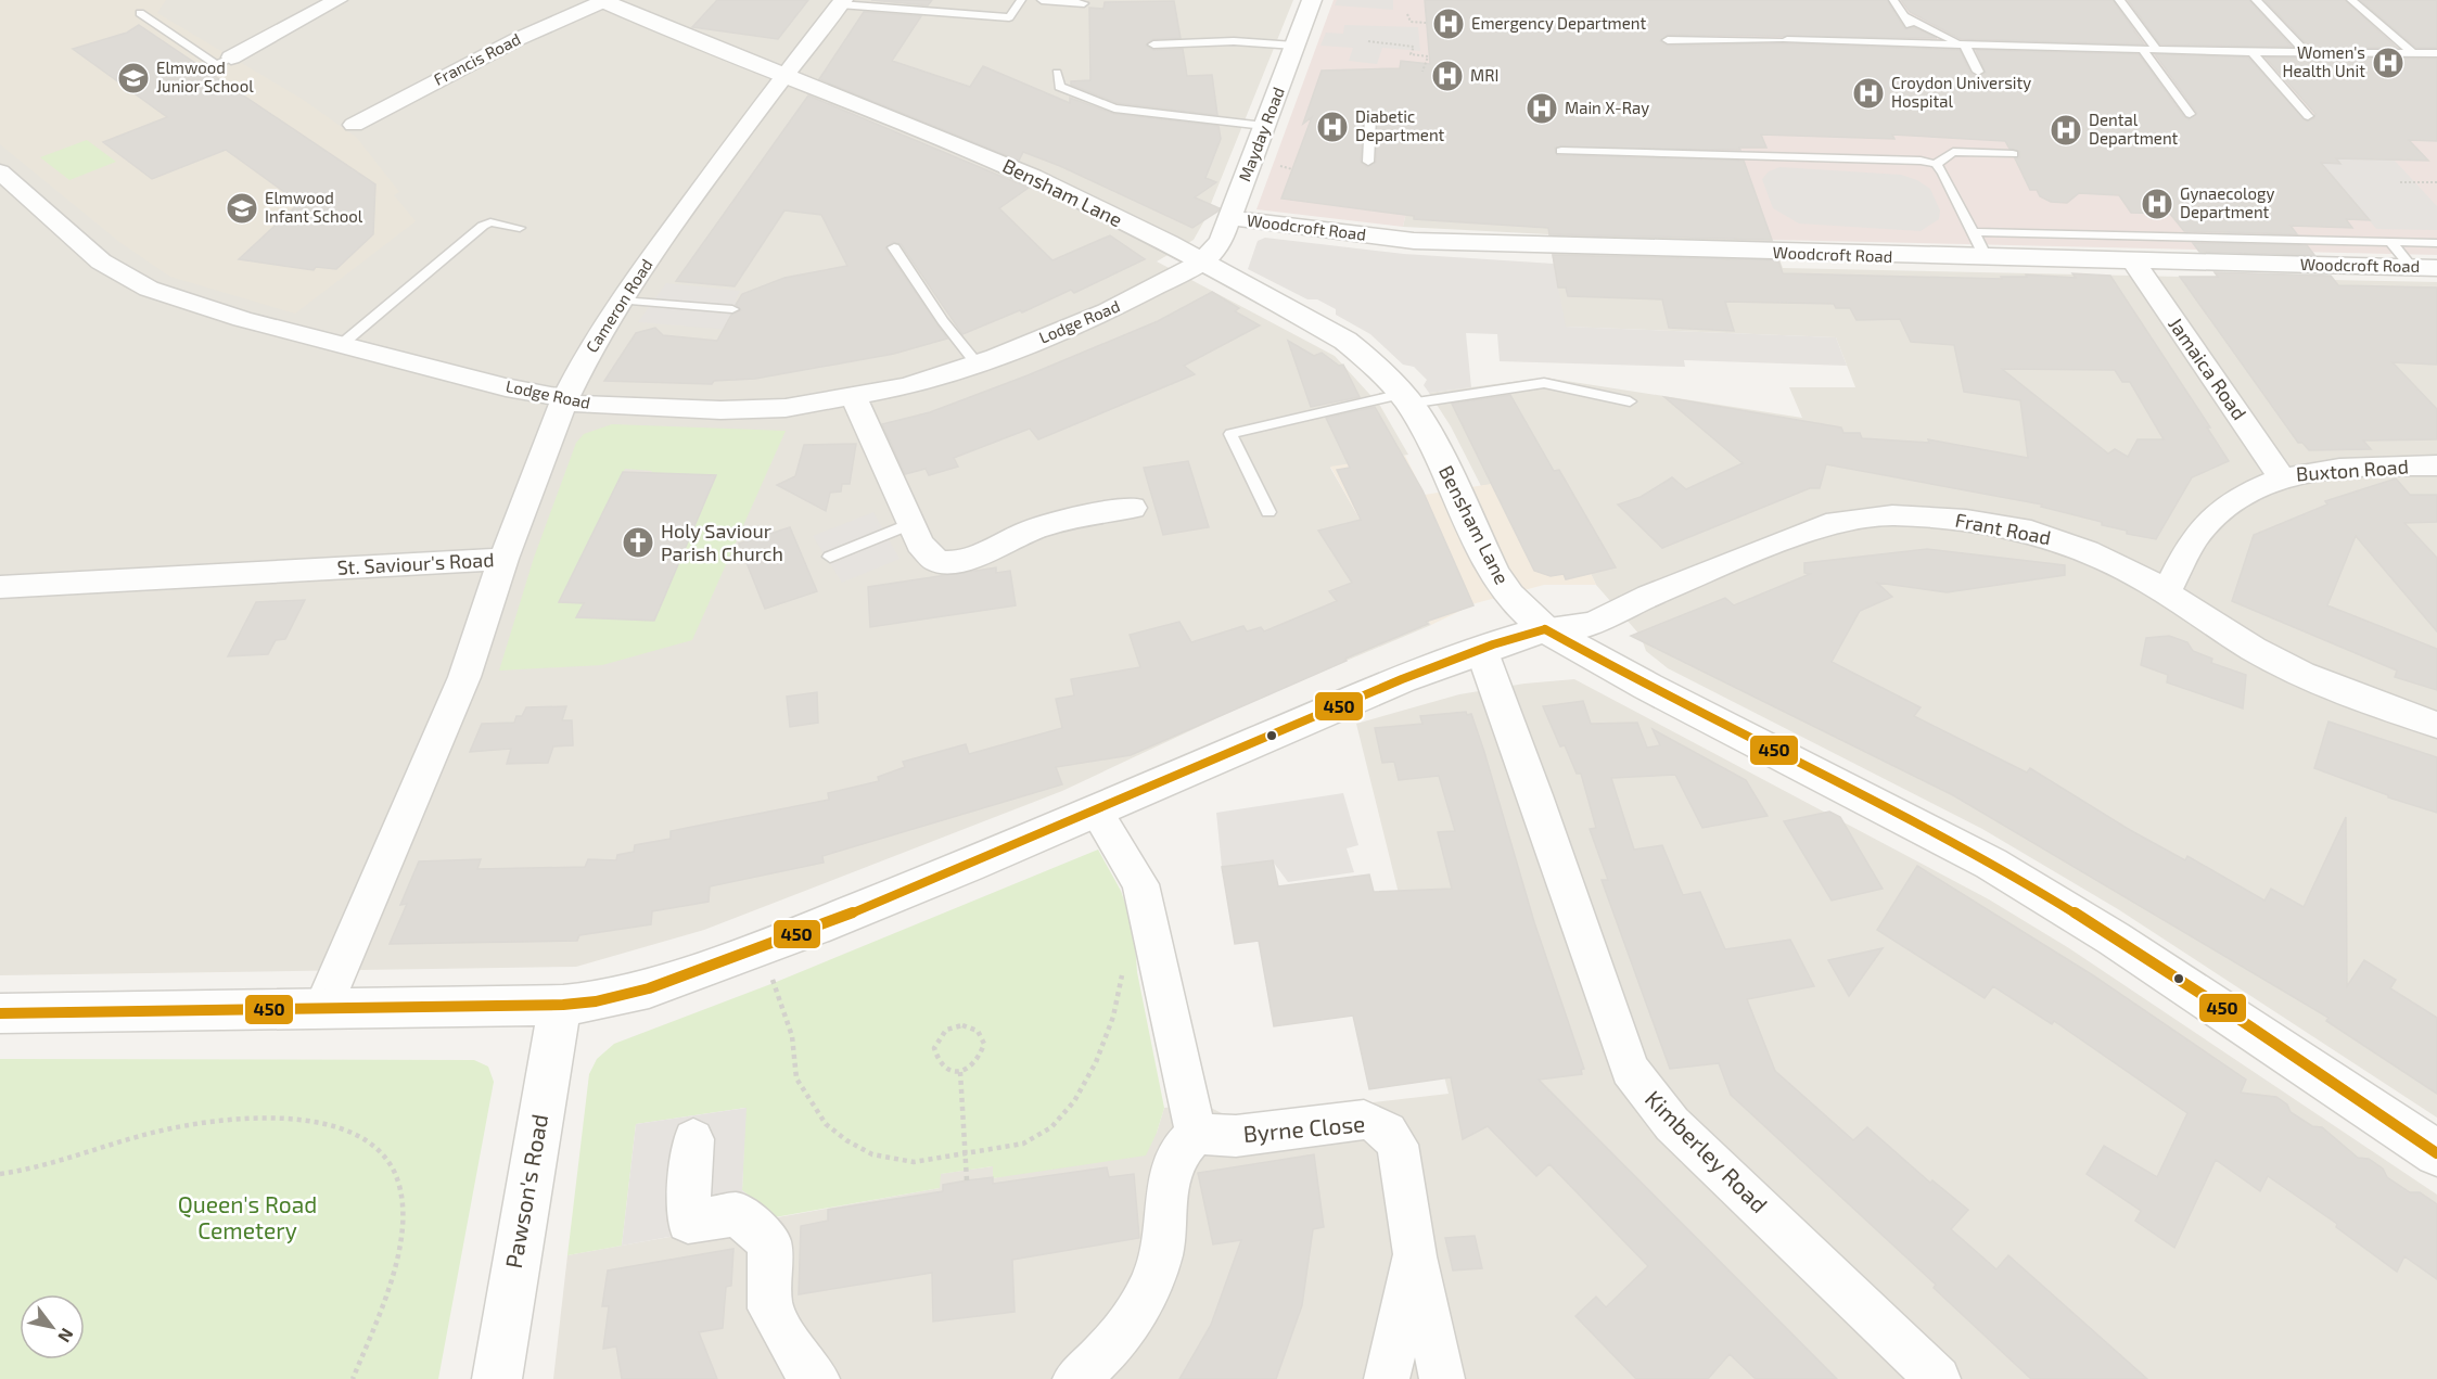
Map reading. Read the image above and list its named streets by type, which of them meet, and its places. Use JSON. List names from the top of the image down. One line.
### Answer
{"streets":{"street":["Francis Road","Mayday Road","Bensham Lane","Woodcroft Road","Cameron Road","Lodge Road","Jamaica Road","Buxton Road","Frant Road","St. Saviour's Road","Byrne Close","Kimberley Road","Pawson's Road"]},"crossings":[["Francis Road","Bensham Lane"],["Mayday Road","Bensham Lane"],["Mayday Road","Woodcroft Road"],["Mayday Road","Lodge Road"],["Bensham Lane","Cameron Road"],["Bensham Lane","Lodge Road"],["Bensham Lane","Frant Road"],["Woodcroft Road","Jamaica Road"],["Cameron Road","Lodge Road"],["Cameron Road","St. Saviour's Road"],["Jamaica Road","Buxton Road"],["Buxton Road","Frant Road"]],"parks":["Queen's Road Cemetery"],"places":{"hospital":["Emergency Department","Women's Health Unit","MRI","Croydon University Hospital","Main X-Ray","Diabetic Department","Dental Department","Gynaecology Department"],"school or university":["Elmwood Junior School","Elmwood Infant School"],"church":["Holy Saviour Parish Church"]},"lines":["transit line 450"],"north":"bottom right"}
